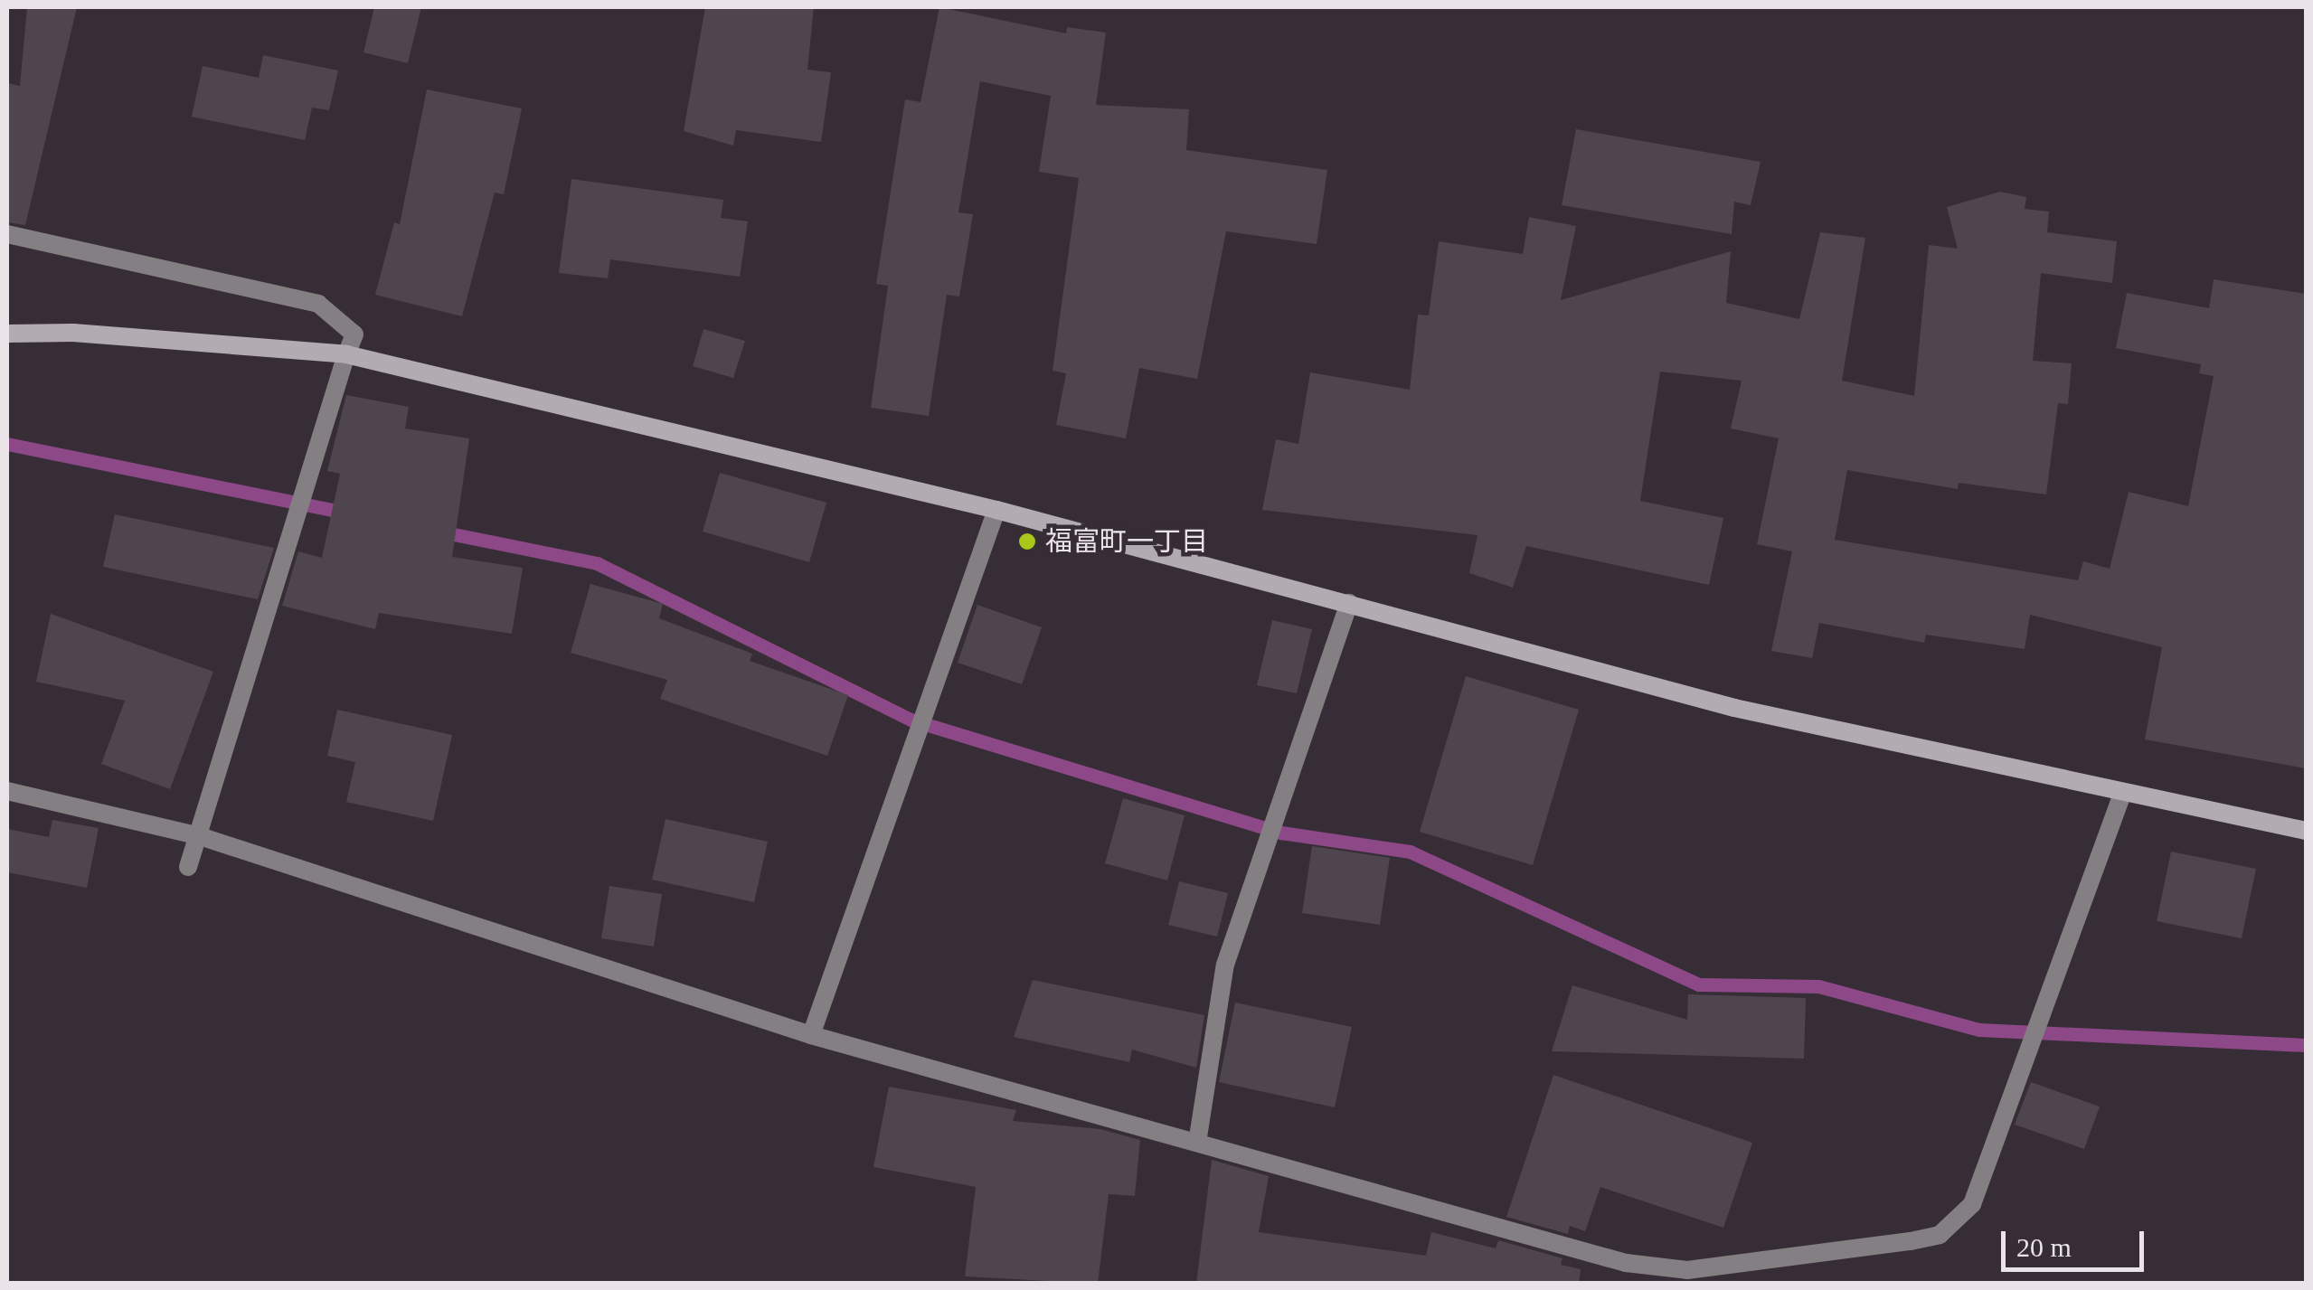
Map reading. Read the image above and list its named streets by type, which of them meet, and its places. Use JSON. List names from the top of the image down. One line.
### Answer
{"places":["福富町一丁目"],"scale_bar":"20 m"}
